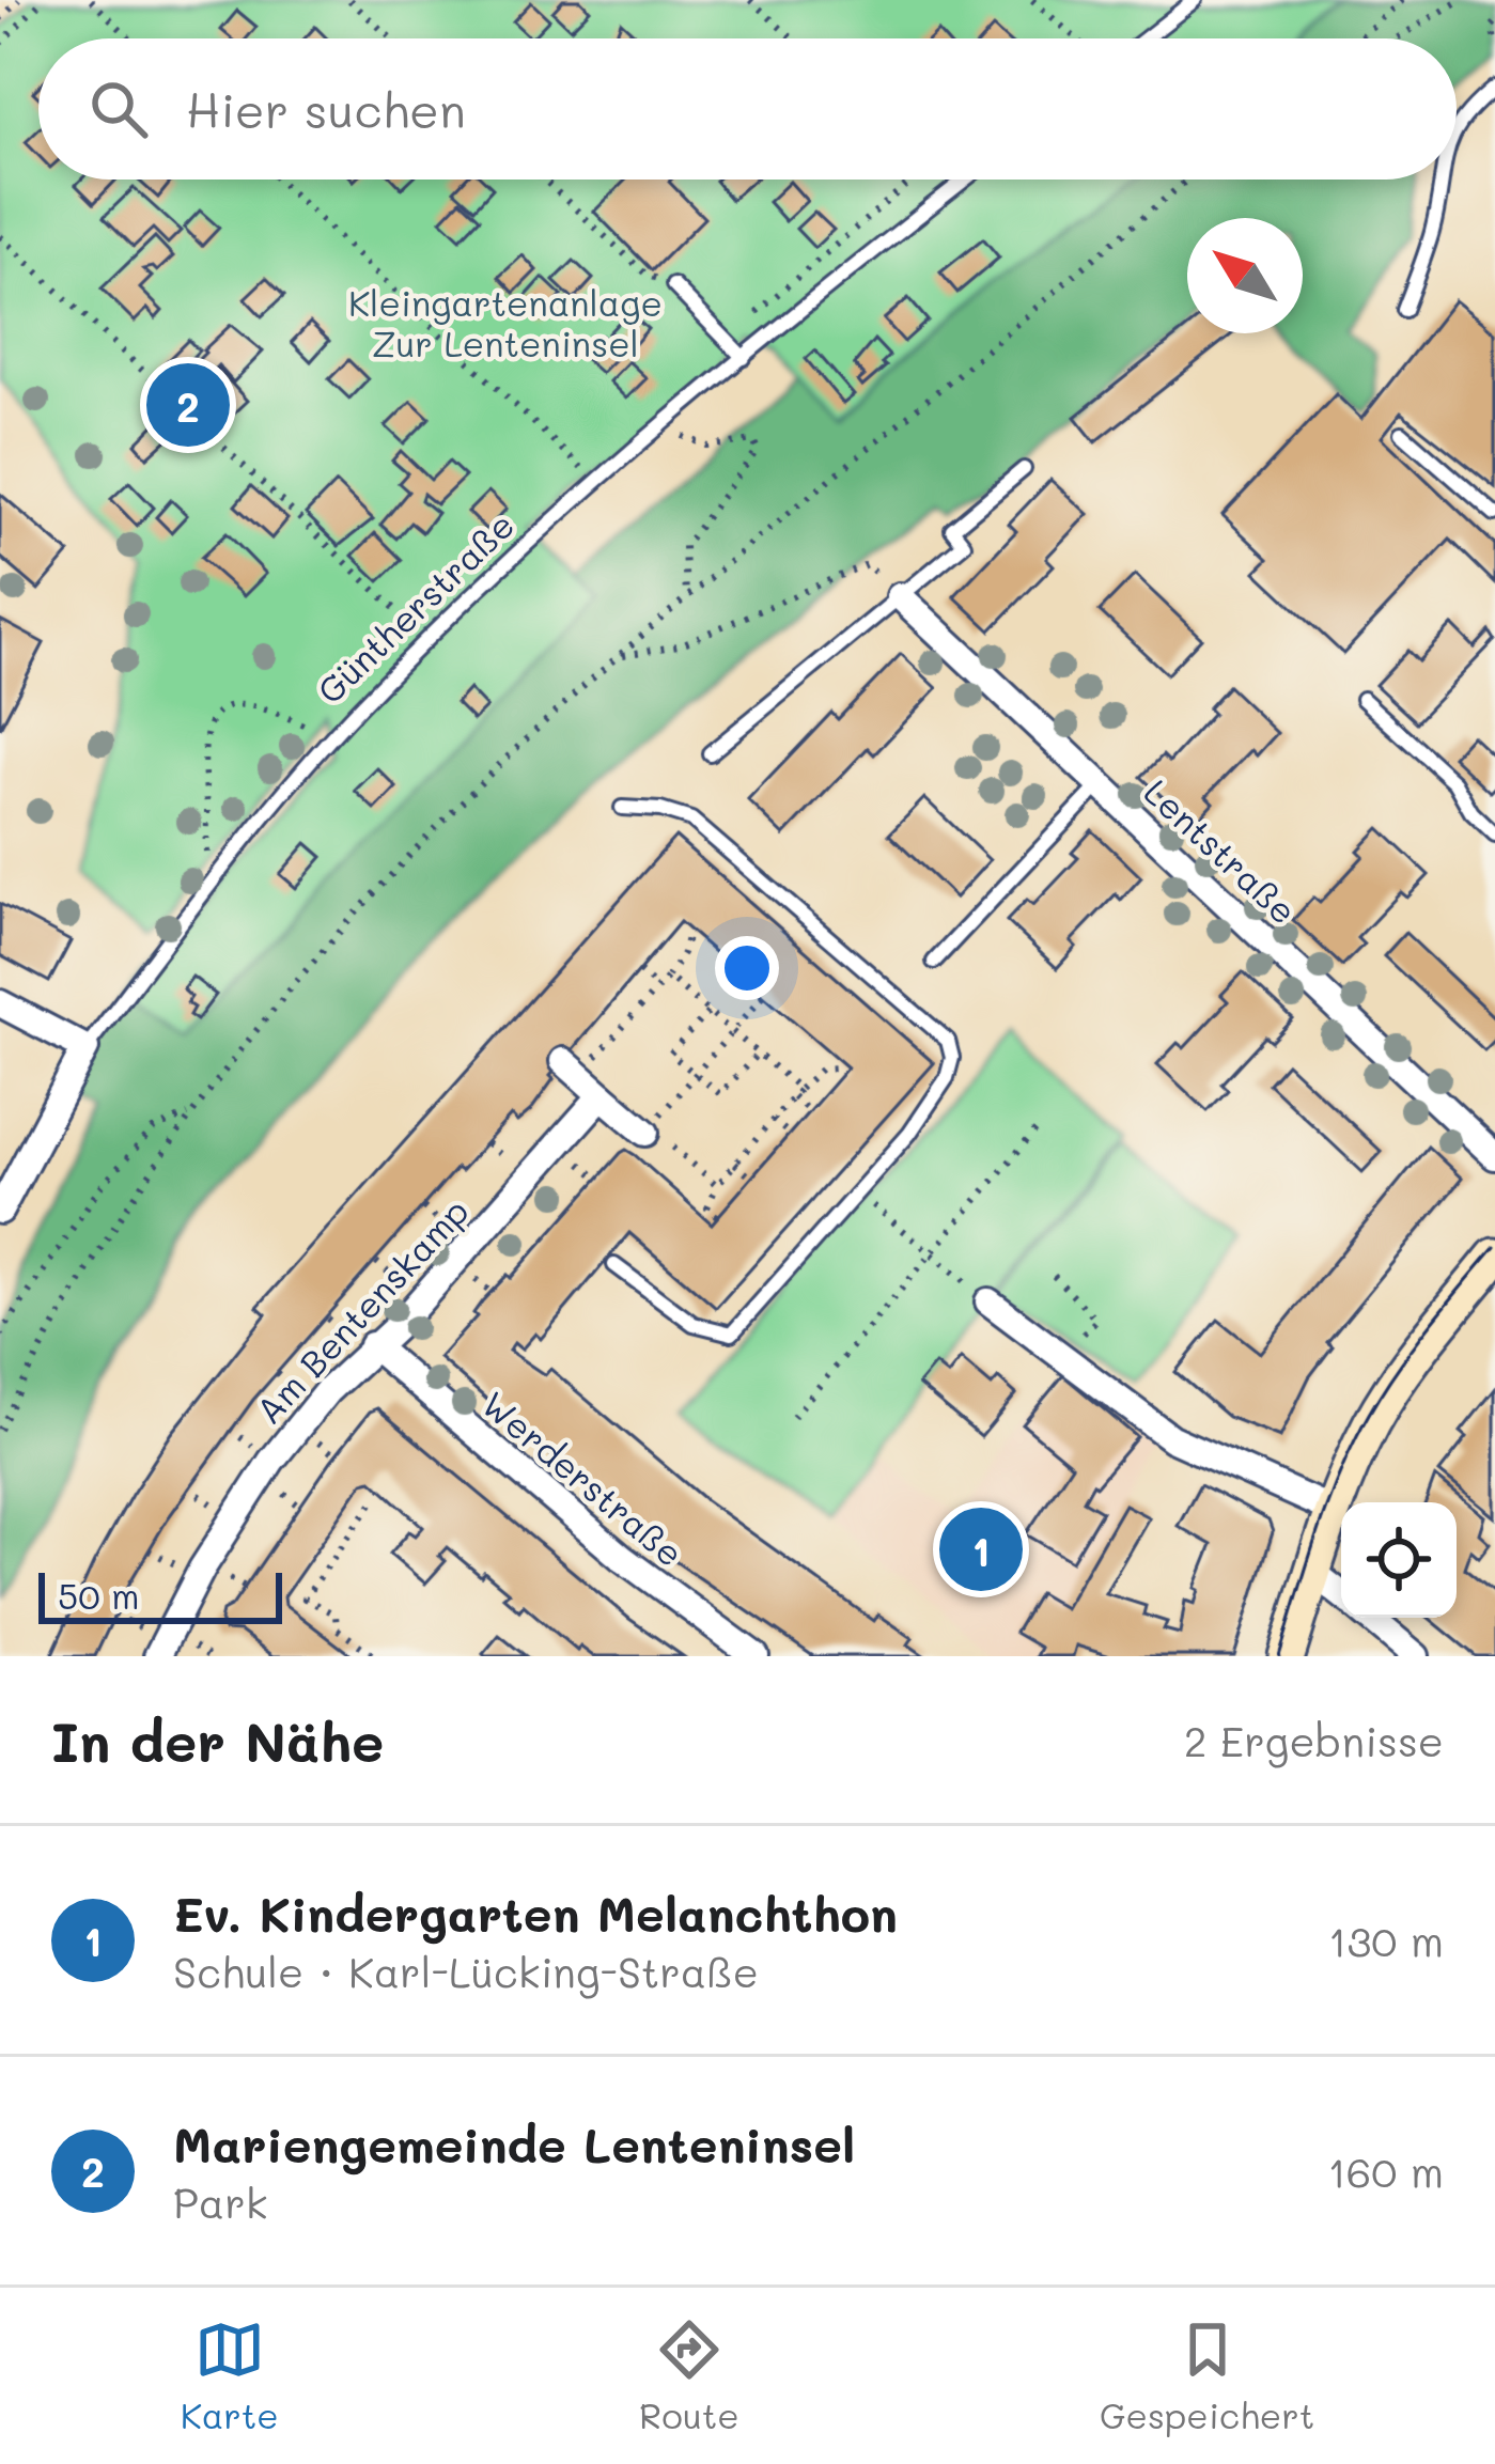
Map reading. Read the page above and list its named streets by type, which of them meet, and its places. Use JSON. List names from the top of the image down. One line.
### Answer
{"streets":{"street":["Güntherstraße","Lentstraße","Am Bentenskamp","Werderstraße"]},"crossings":[["Am Bentenskamp","Werderstraße"]],"parks":["Kleingartenanlage Zur Lenteninsel"],"scale_bar":"50 m","north":"top left","page":{"search":"Hier suchen","pins":["2","1"],"scale":"50 m","heading":["In der Nähe","2 Ergebnisse"],"list":[{"mark":"1","name":"Ev. Kindergarten Melanchthon","note":"Schule · Karl-Lücking-Straße","value":"130 m"},{"mark":"2","name":"Mariengemeinde Lenteninsel","note":"Park","value":"160 m"}],"nav":["Karte","Route","Gespeichert"]}}
